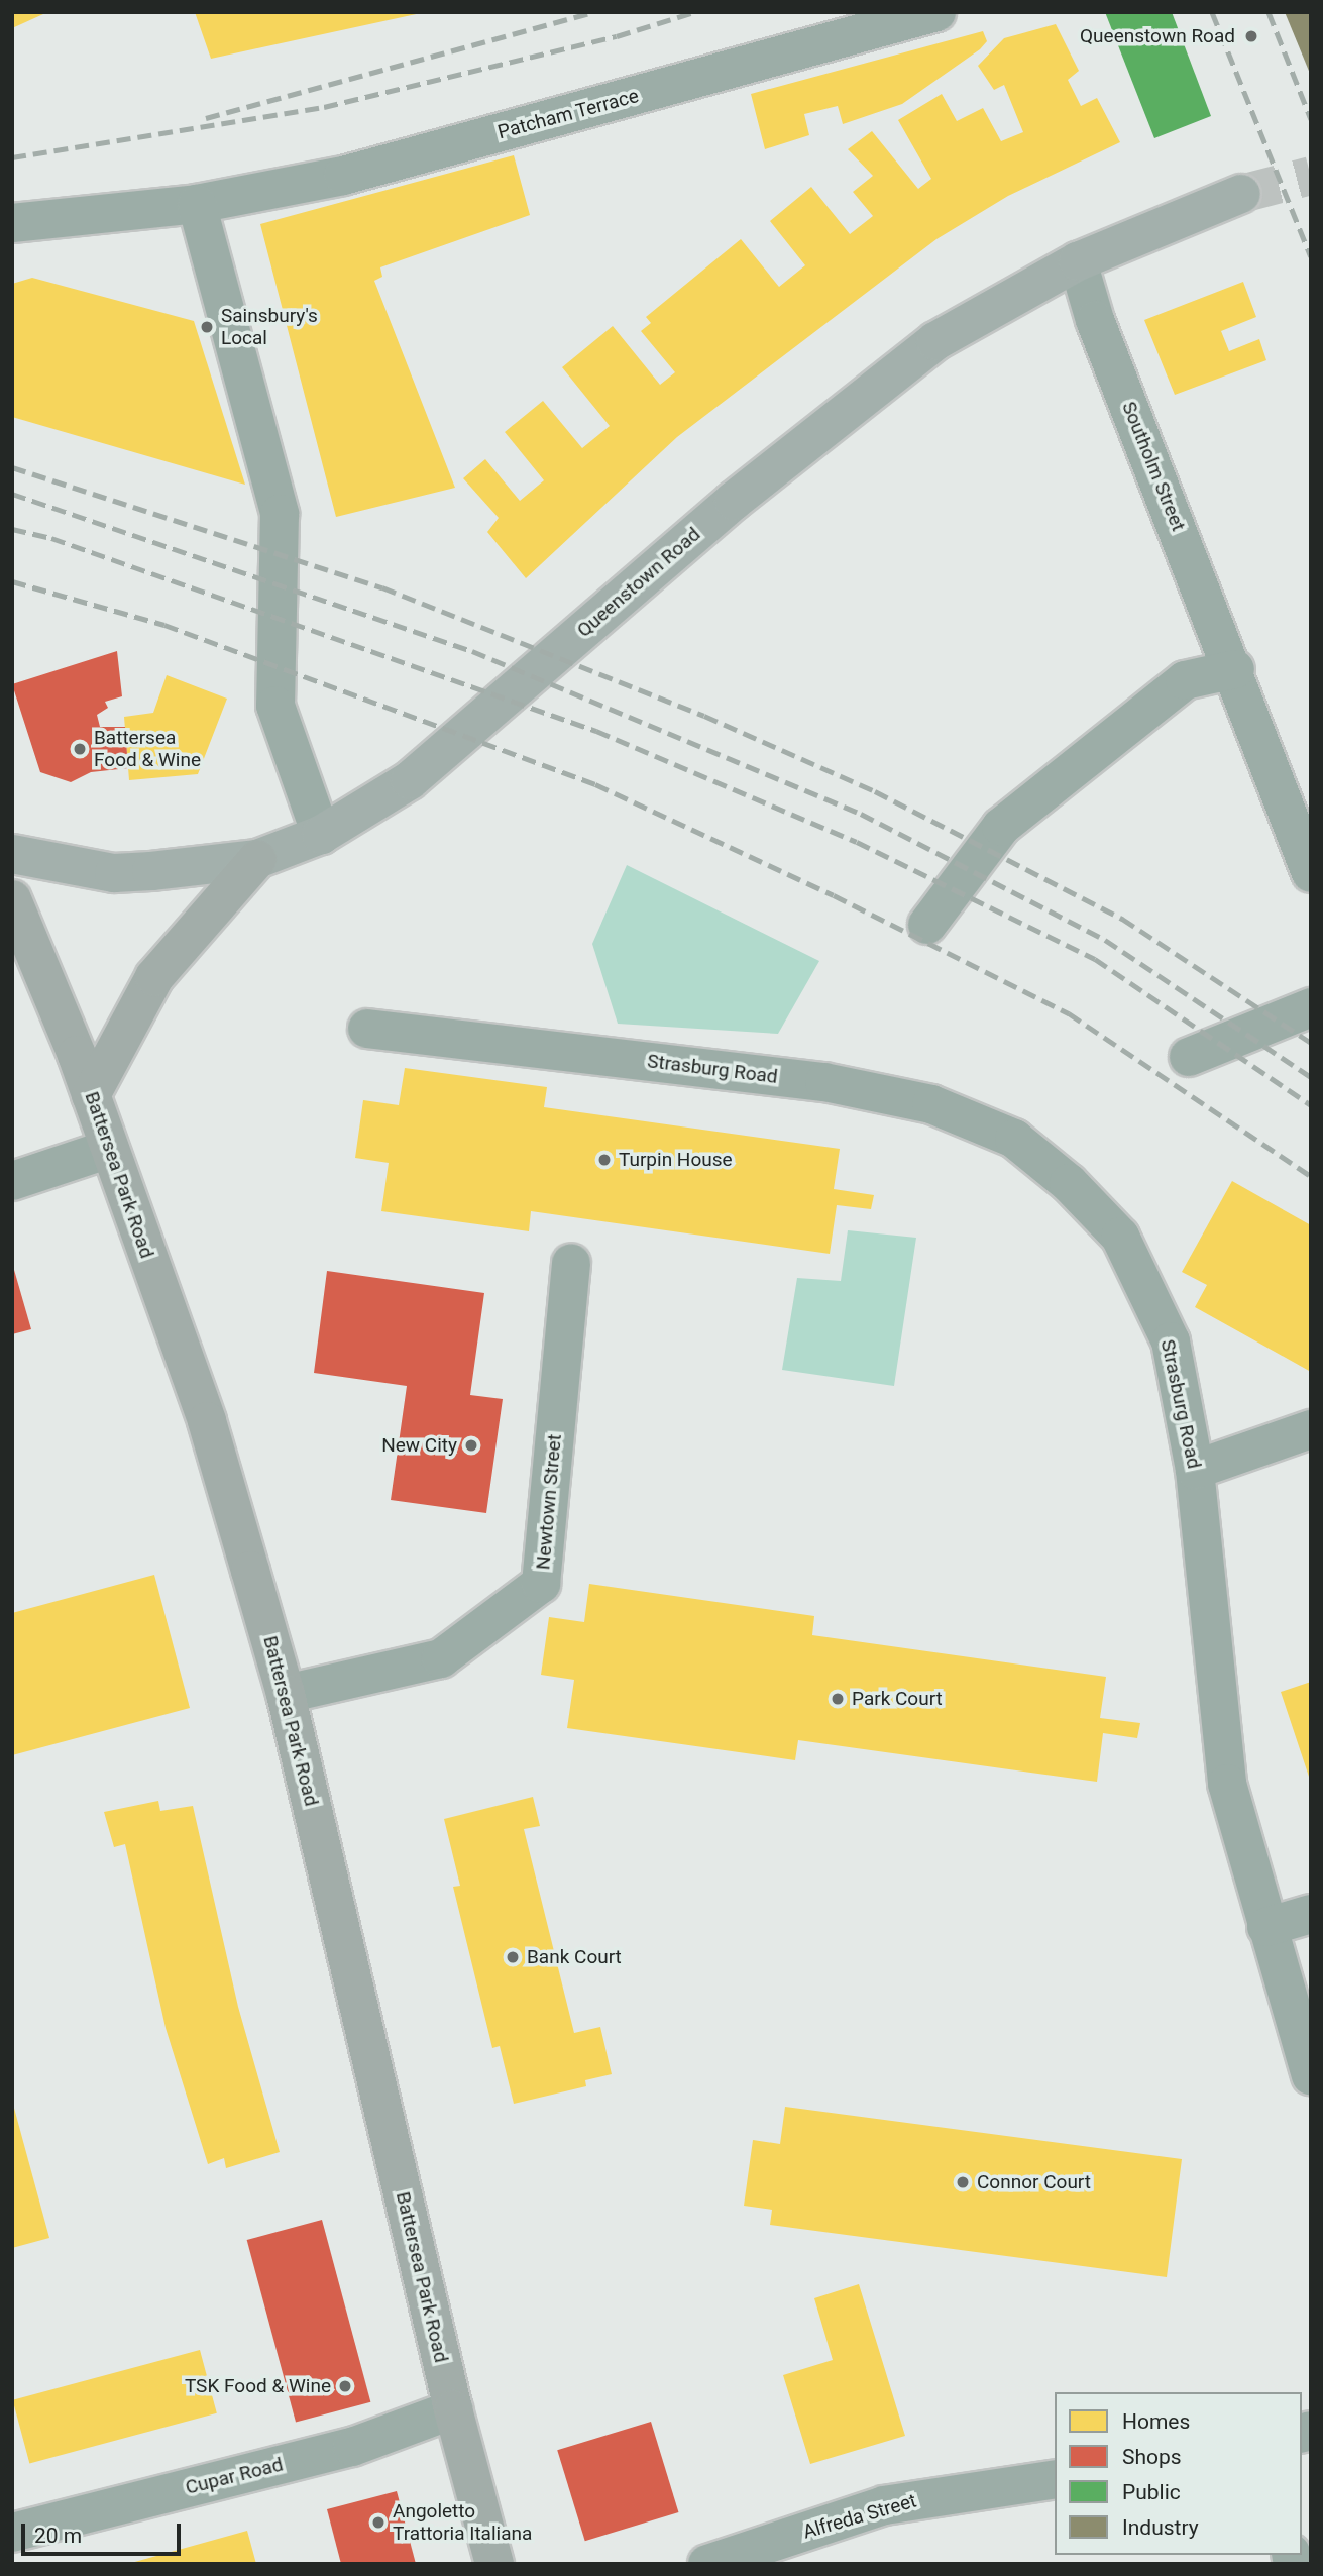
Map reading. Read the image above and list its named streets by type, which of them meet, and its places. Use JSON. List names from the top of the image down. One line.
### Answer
{"streets":{"highway":["Battersea Park Road"],"main road":["Queenstown Road"],"street":["Patcham Terrace","Southolm Street","Strasburg Road","Newtown Street","Cupar Road","Alfreda Street"]},"crossings":[["Southolm Street","Queenstown Road"],["Battersea Park Road","Newtown Street"],["Battersea Park Road","Cupar Road"]],"places":["Queenstown Road","Sainsbury's Local","Battersea Food & Wine","Turpin House","New City","Park Court","Bank Court","Connor Court","TSK Food & Wine","Angoletto Trattoria Italiana"],"legend":["Homes","Shops","Public","Industry"],"scale_bar":"20 m"}
